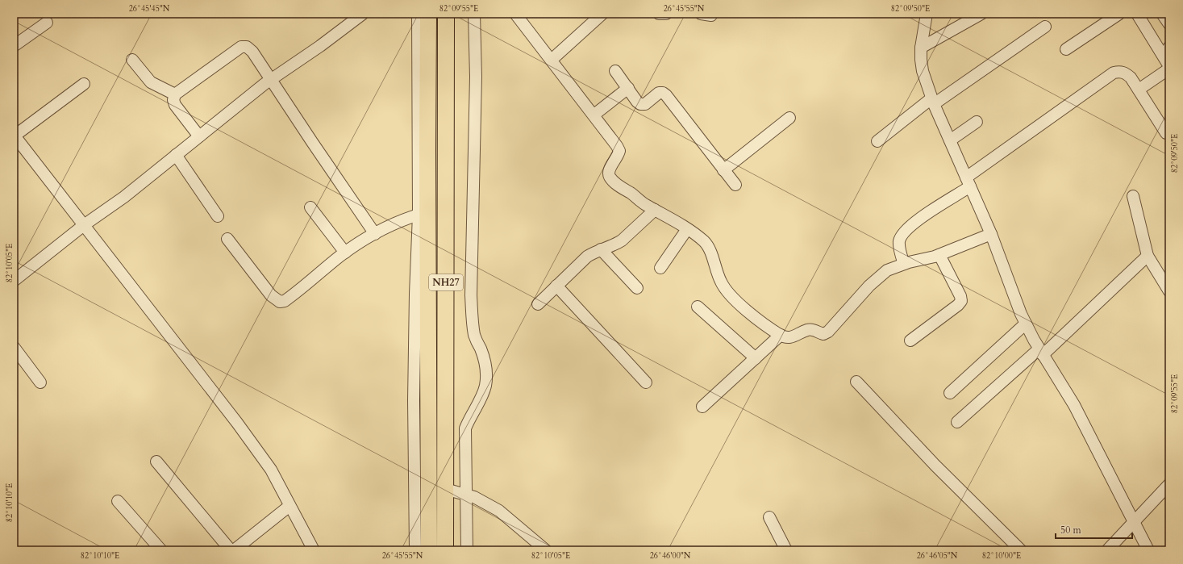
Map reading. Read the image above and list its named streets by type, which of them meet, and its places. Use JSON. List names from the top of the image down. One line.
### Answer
{"streets":{"highway":["NH27"]},"scale_bar":"50 m","coordinates":["26°45'45\"N","82°09'55\"E","26°45'55\"N","82°09'50\"E","82°10'05\"E","82°10'10\"E","26°46'00\"N","26°46'05\"N","82°10'00\"E"]}
